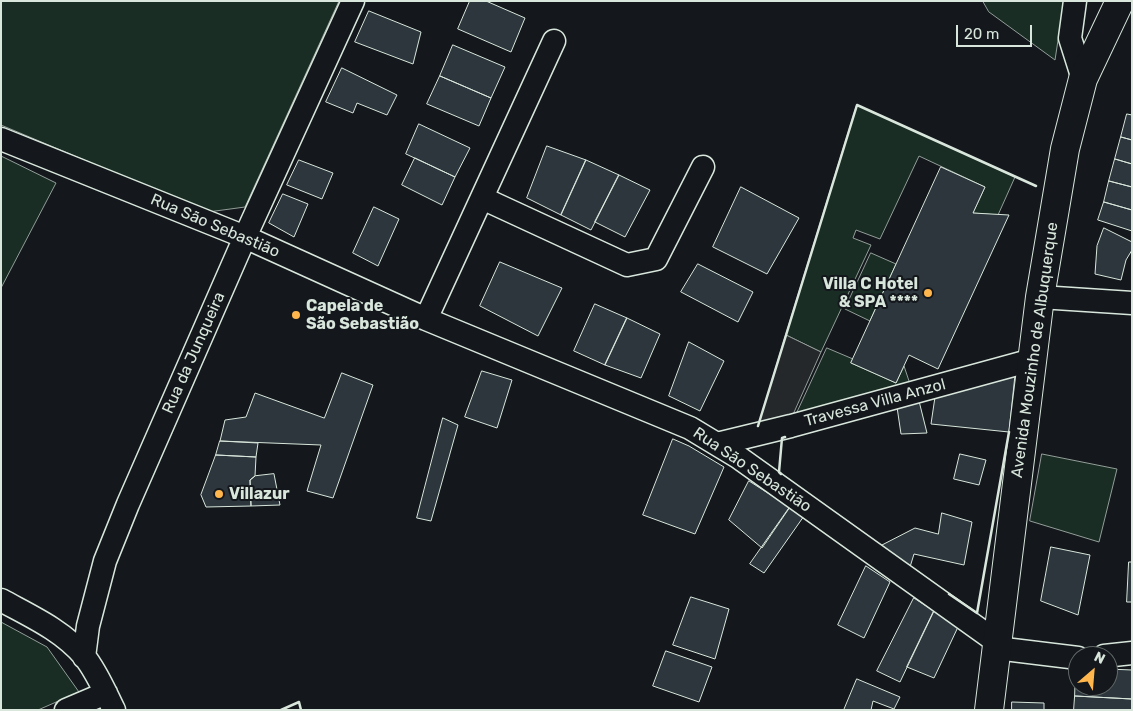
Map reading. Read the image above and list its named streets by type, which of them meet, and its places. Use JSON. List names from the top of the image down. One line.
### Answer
{"streets":{"main road":["Avenida Mouzinho de Albuquerque"],"street":["Rua São Sebastião","Rua da Junqueira","Travessa Villa Anzol"]},"crossings":[["Rua São Sebastião","Avenida Mouzinho de Albuquerque"],["Rua São Sebastião","Rua da Junqueira"],["Rua São Sebastião","Travessa Villa Anzol"],["Avenida Mouzinho de Albuquerque","Travessa Villa Anzol"]],"places":["Villa C Hotel & SPA ****","Capela de São Sebastião","Villazur"],"scale_bar":"20 m","north":"top right"}
